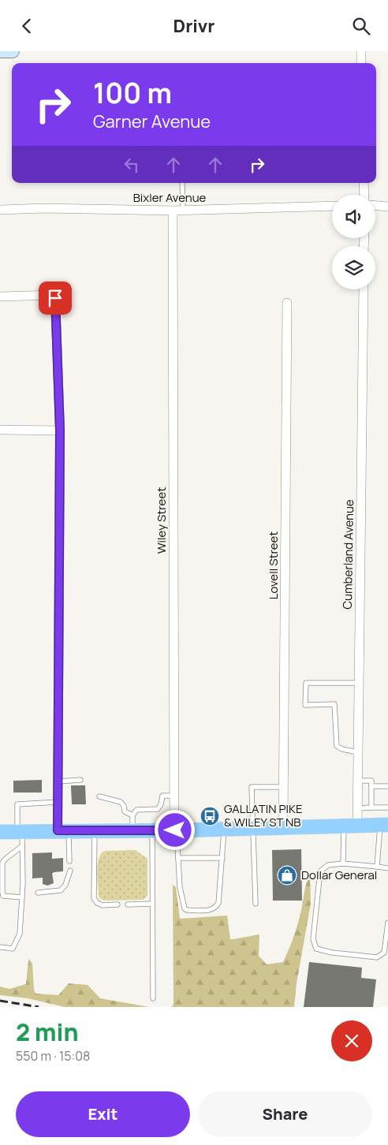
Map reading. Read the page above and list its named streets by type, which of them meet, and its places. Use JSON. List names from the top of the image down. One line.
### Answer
{"streets":{"street":["Bixler Avenue","Wiley Street","Cumberland Avenue","Lovell Street"]},"crossings":[["Bixler Avenue","Wiley Street"]],"places":{"bus stop":["GALLATIN PIKE & WILEY ST NB"],"shop":["Dollar General"]},"page":{"header":"Drivr","turn":["100 m","Garner Avenue"],"heading":["2 min","550 m · 15:08"],"buttons":["Exit","Share"]}}
